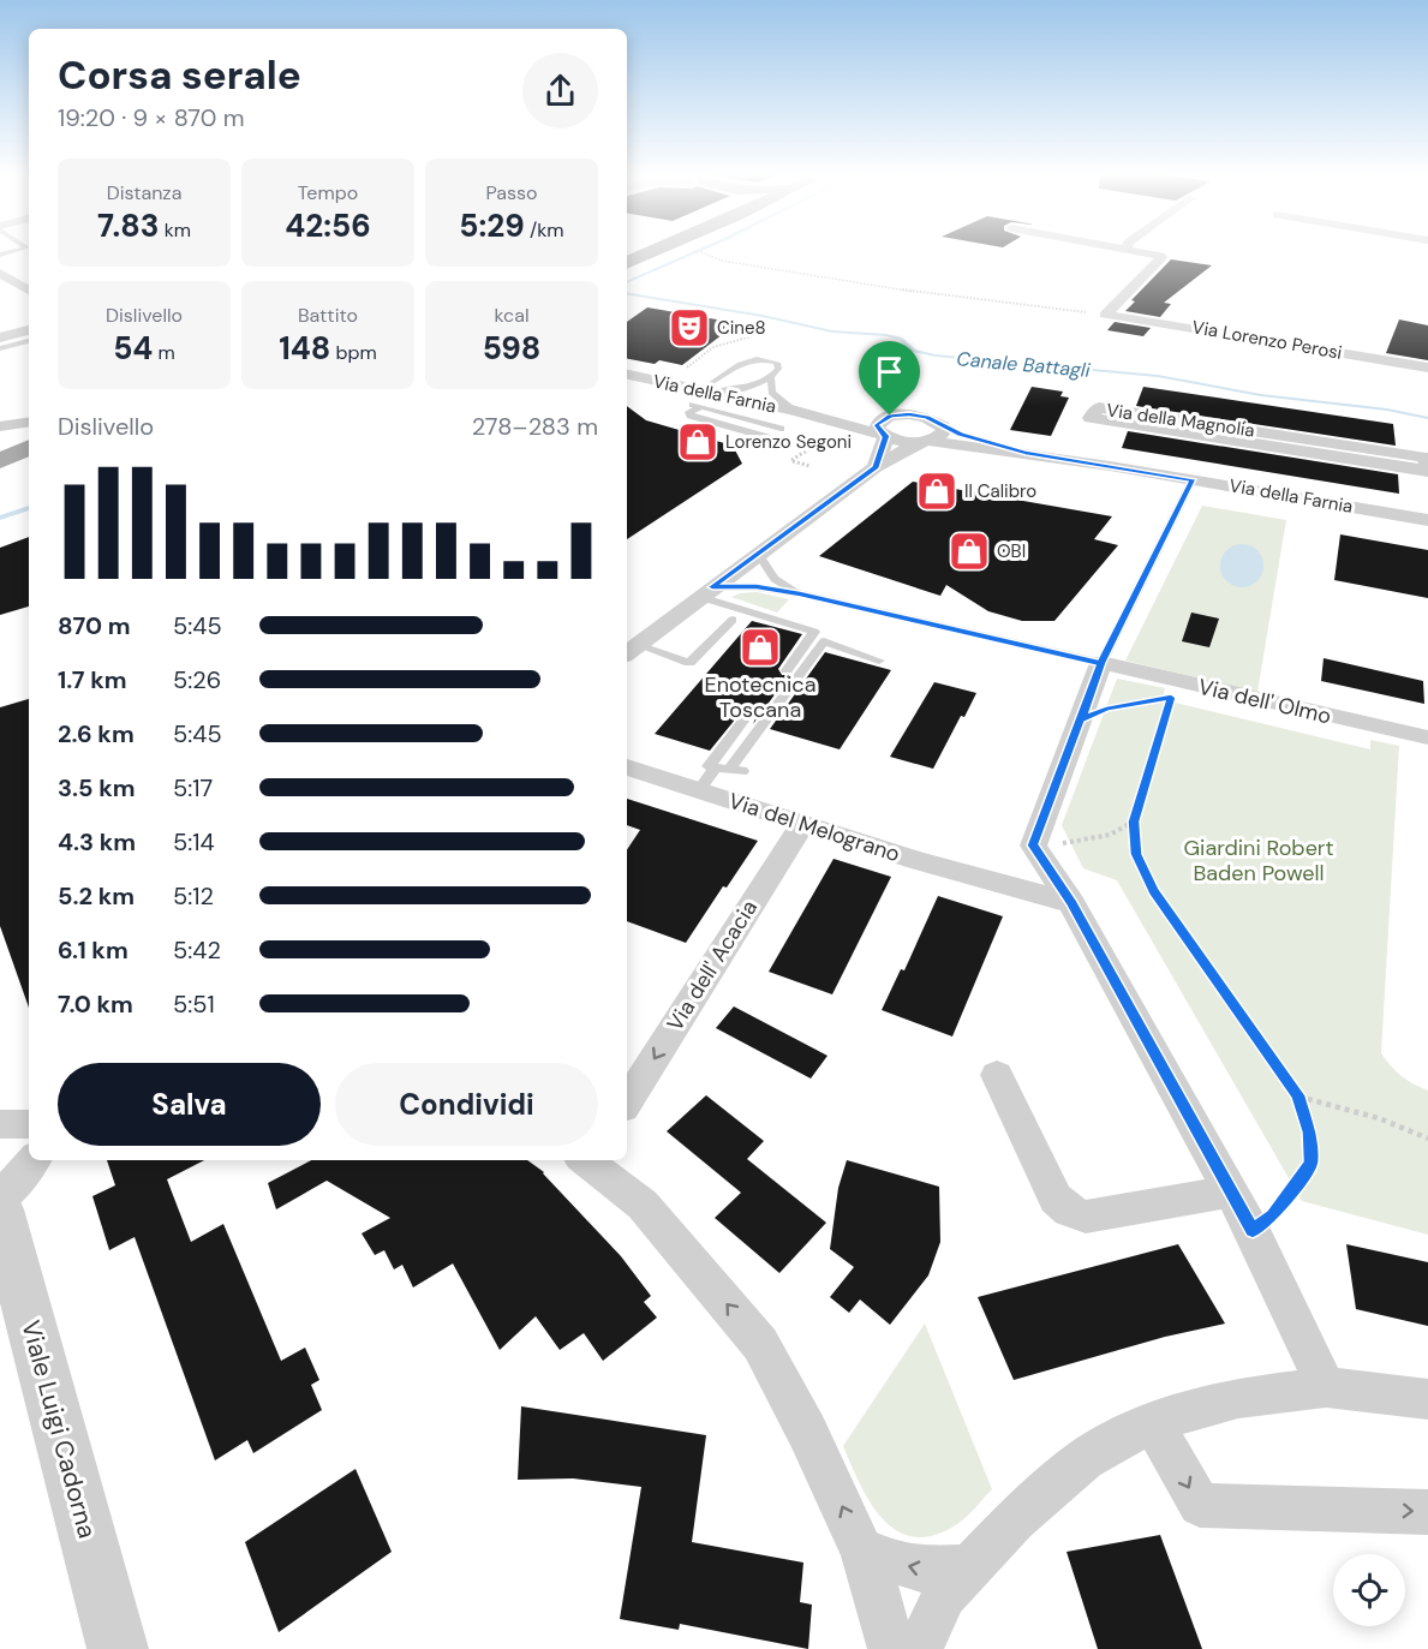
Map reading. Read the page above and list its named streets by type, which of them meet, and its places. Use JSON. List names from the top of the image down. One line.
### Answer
{"streets":{"street":["Via Lorenzo Perosi","Via della Farnia","Via della Magnolia","Via dell' Olmo","Via del Melograno","Via dell' Acacia","Viale Luigi Cadorna"]},"crossings":[["Via del Melograno","Via dell' Acacia"]],"one_way":["Via dell' Acacia"],"water":["Canale Battagli"],"parks":["Giardini Robert Baden Powell"],"places":{"theatre":["Cine8"],"shop":["Lorenzo Segoni","Il Calibro","OBI","Enotecnica Toscana"]},"page":{"heading":["Corsa serale","19:20 · 9 × 870 m"],"stats":[["Distanza","7.83 km"],["Tempo","42:56"],["Passo","5:29 /km"],["Dislivello","54 m"],["Battito","148 bpm"],["kcal","598"]],"chart":["Dislivello","278–283 m"],"list":[{"name":"870 m","note":"5:45"},{"name":"1.7 km","note":"5:26"},{"name":"2.6 km","note":"5:45"},{"name":"3.5 km","note":"5:17"},{"name":"4.3 km","note":"5:14"},{"name":"5.2 km","note":"5:12"},{"name":"6.1 km","note":"5:42"},{"name":"7.0 km","note":"5:51"}],"buttons":["Salva","Condividi"]}}
